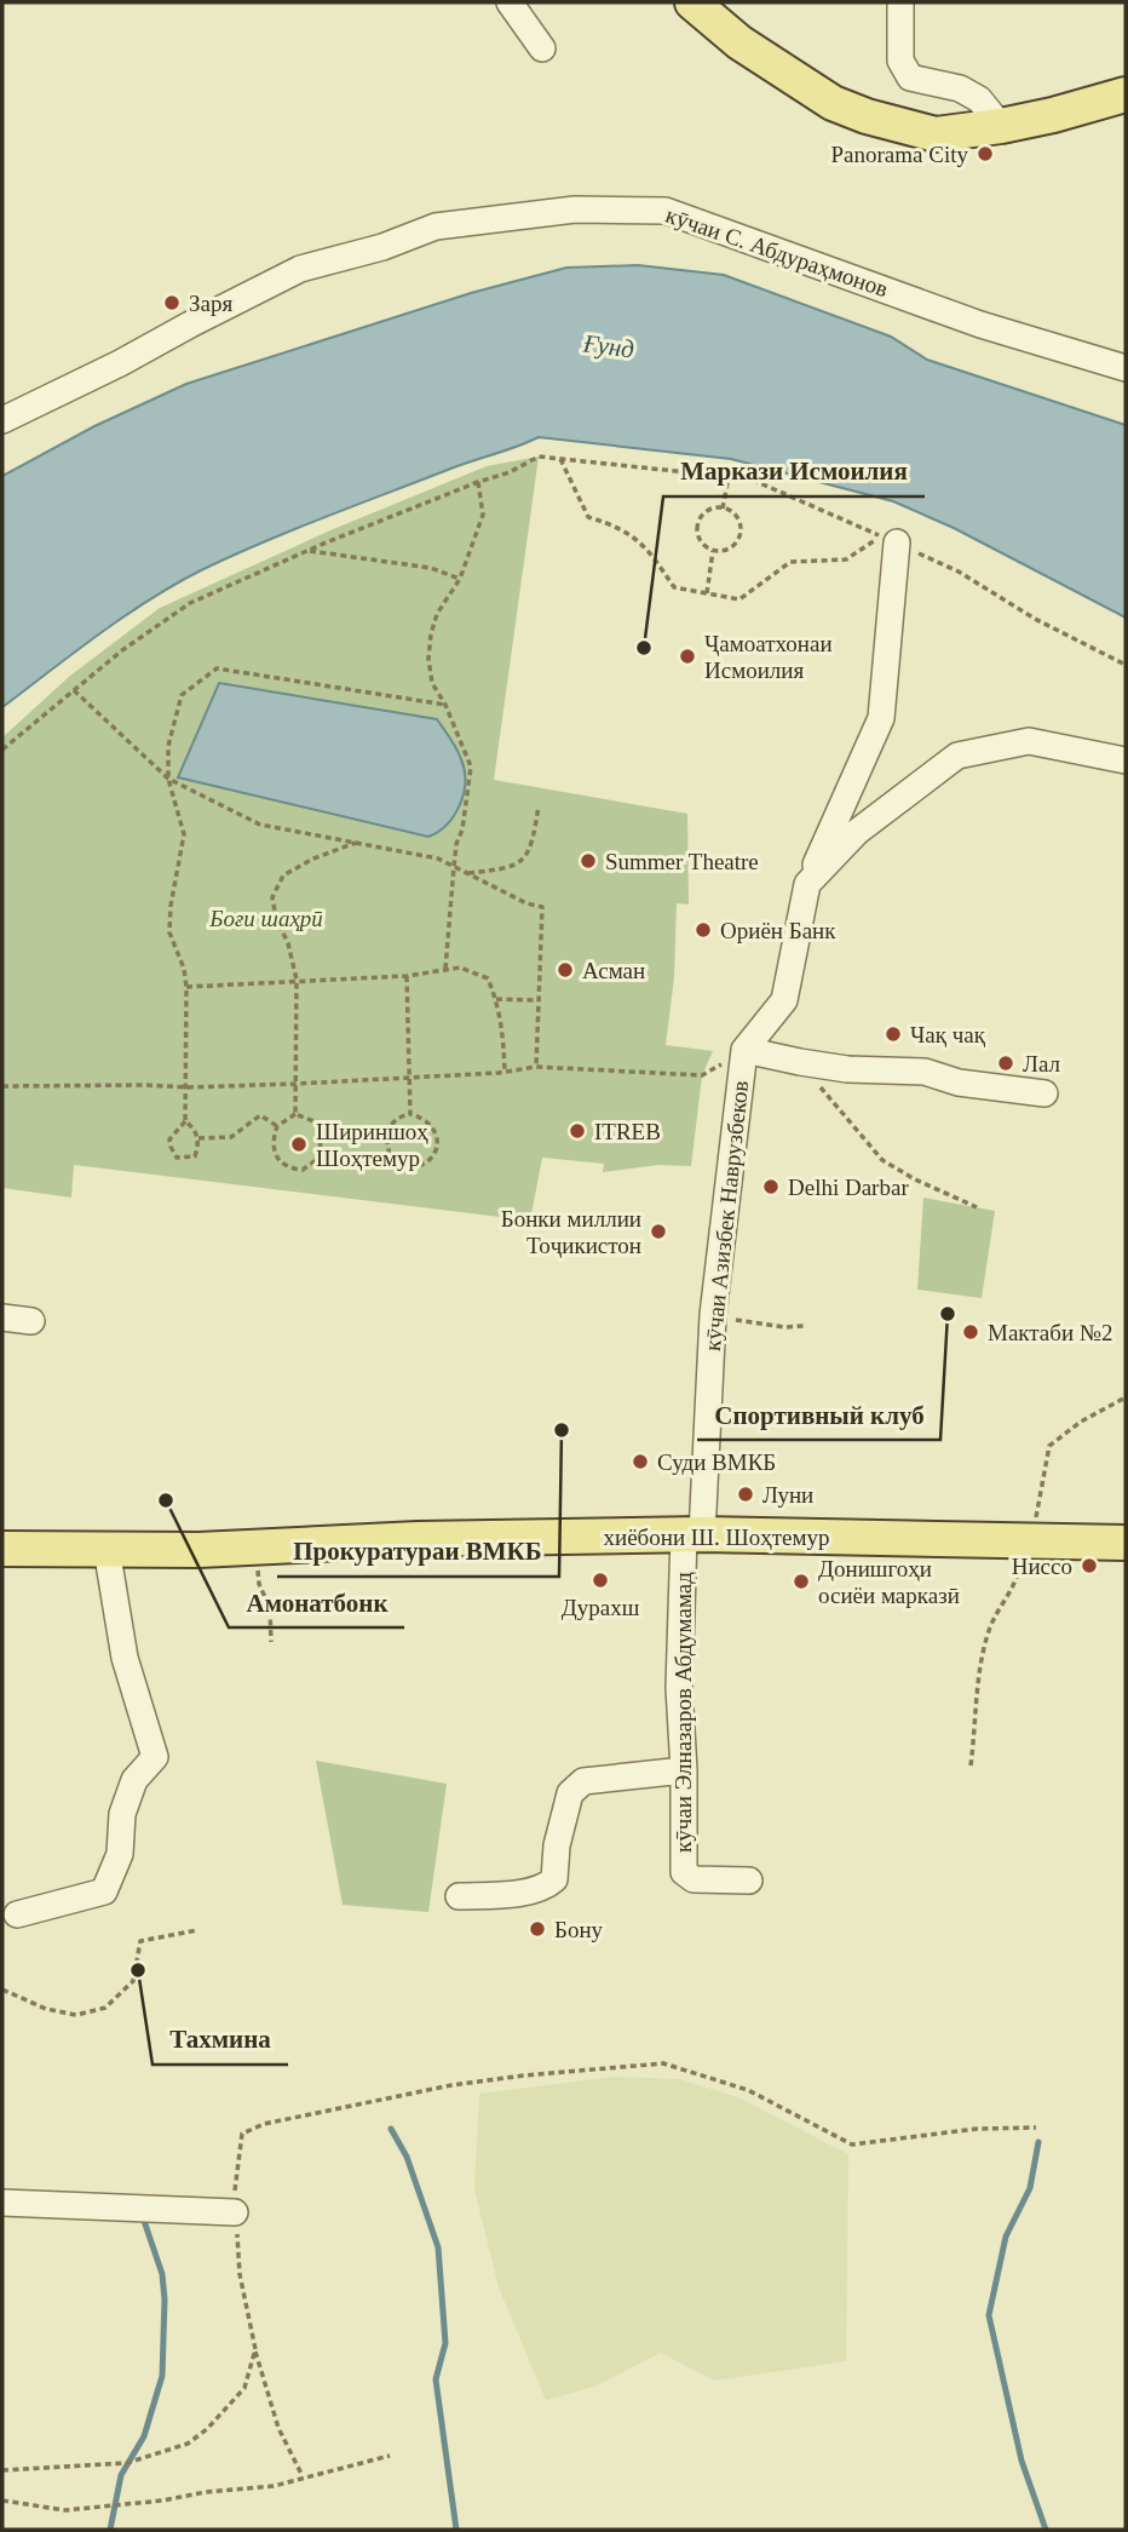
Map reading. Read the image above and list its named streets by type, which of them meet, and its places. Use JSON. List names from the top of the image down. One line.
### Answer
{"streets":{"main road":["хиёбони Ш. Шоҳтемур"],"street":["кӯчаи С. Абдураҳмонов","кӯчаи Азизбек Наврузбеков","кӯчаи Элназаров Абдумамад"]},"crossings":[["кӯчаи Азизбек Наврузбеков","хиёбони Ш. Шоҳтемур"],["кӯчаи Азизбек Наврузбеков","кӯчаи Элназаров Абдумамад"],["хиёбони Ш. Шоҳтемур","кӯчаи Элназаров Абдумамад"]],"water":["Ғунд"],"parks":["Боғи шаҳрӣ"],"places":["Panorama City","Заря","Маркази Исмоилия","Ҷамоатхонаи Исмоилия","Summer Theatre","Ориён Банк","Асман","Чақ чақ","Лал","ITREB","Шириншоҳ Шоҳтемур","Delhi Darbar","Бонки миллии Тоҷикистон","Спортивный клуб","Мактаби №2","Прокуратураи ВМКБ","Суди ВМКБ","Луни","Амонатбонк","Ниссо","Дурахш","Донишгоҳи осиёи марказӣ","Бону","Тахмина"]}
